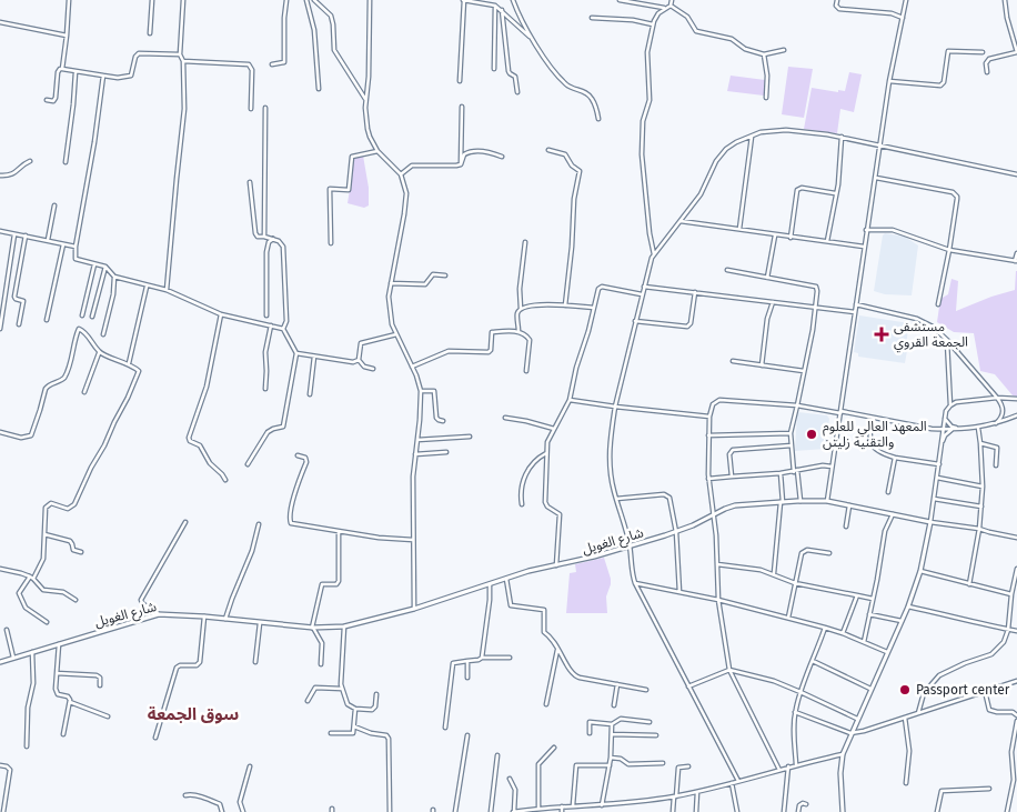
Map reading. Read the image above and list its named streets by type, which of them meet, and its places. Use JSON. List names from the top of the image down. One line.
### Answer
{"streets":{"street":["شارع الغويل"]},"districts":["سوق الجمعة"],"places":{"health":["مستشفى الجمعة القروي"],"other":["المعهد العالي للعلوم والتقنية زليتن","Passport center"]}}
